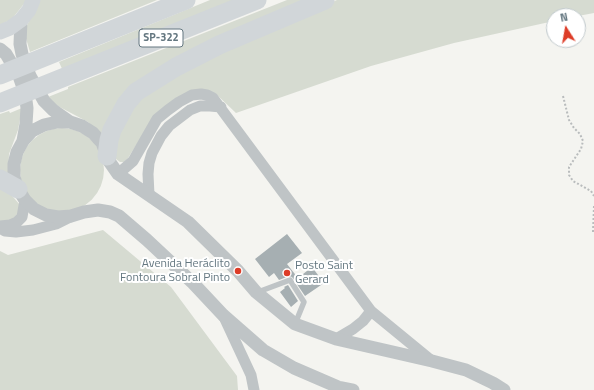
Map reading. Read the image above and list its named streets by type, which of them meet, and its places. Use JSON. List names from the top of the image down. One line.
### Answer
{"streets":{"highway":["SP-322"]},"places":["Avenida Heráclito Fontoura Sobral Pinto","Posto Saint Gerard"],"north":"top"}
